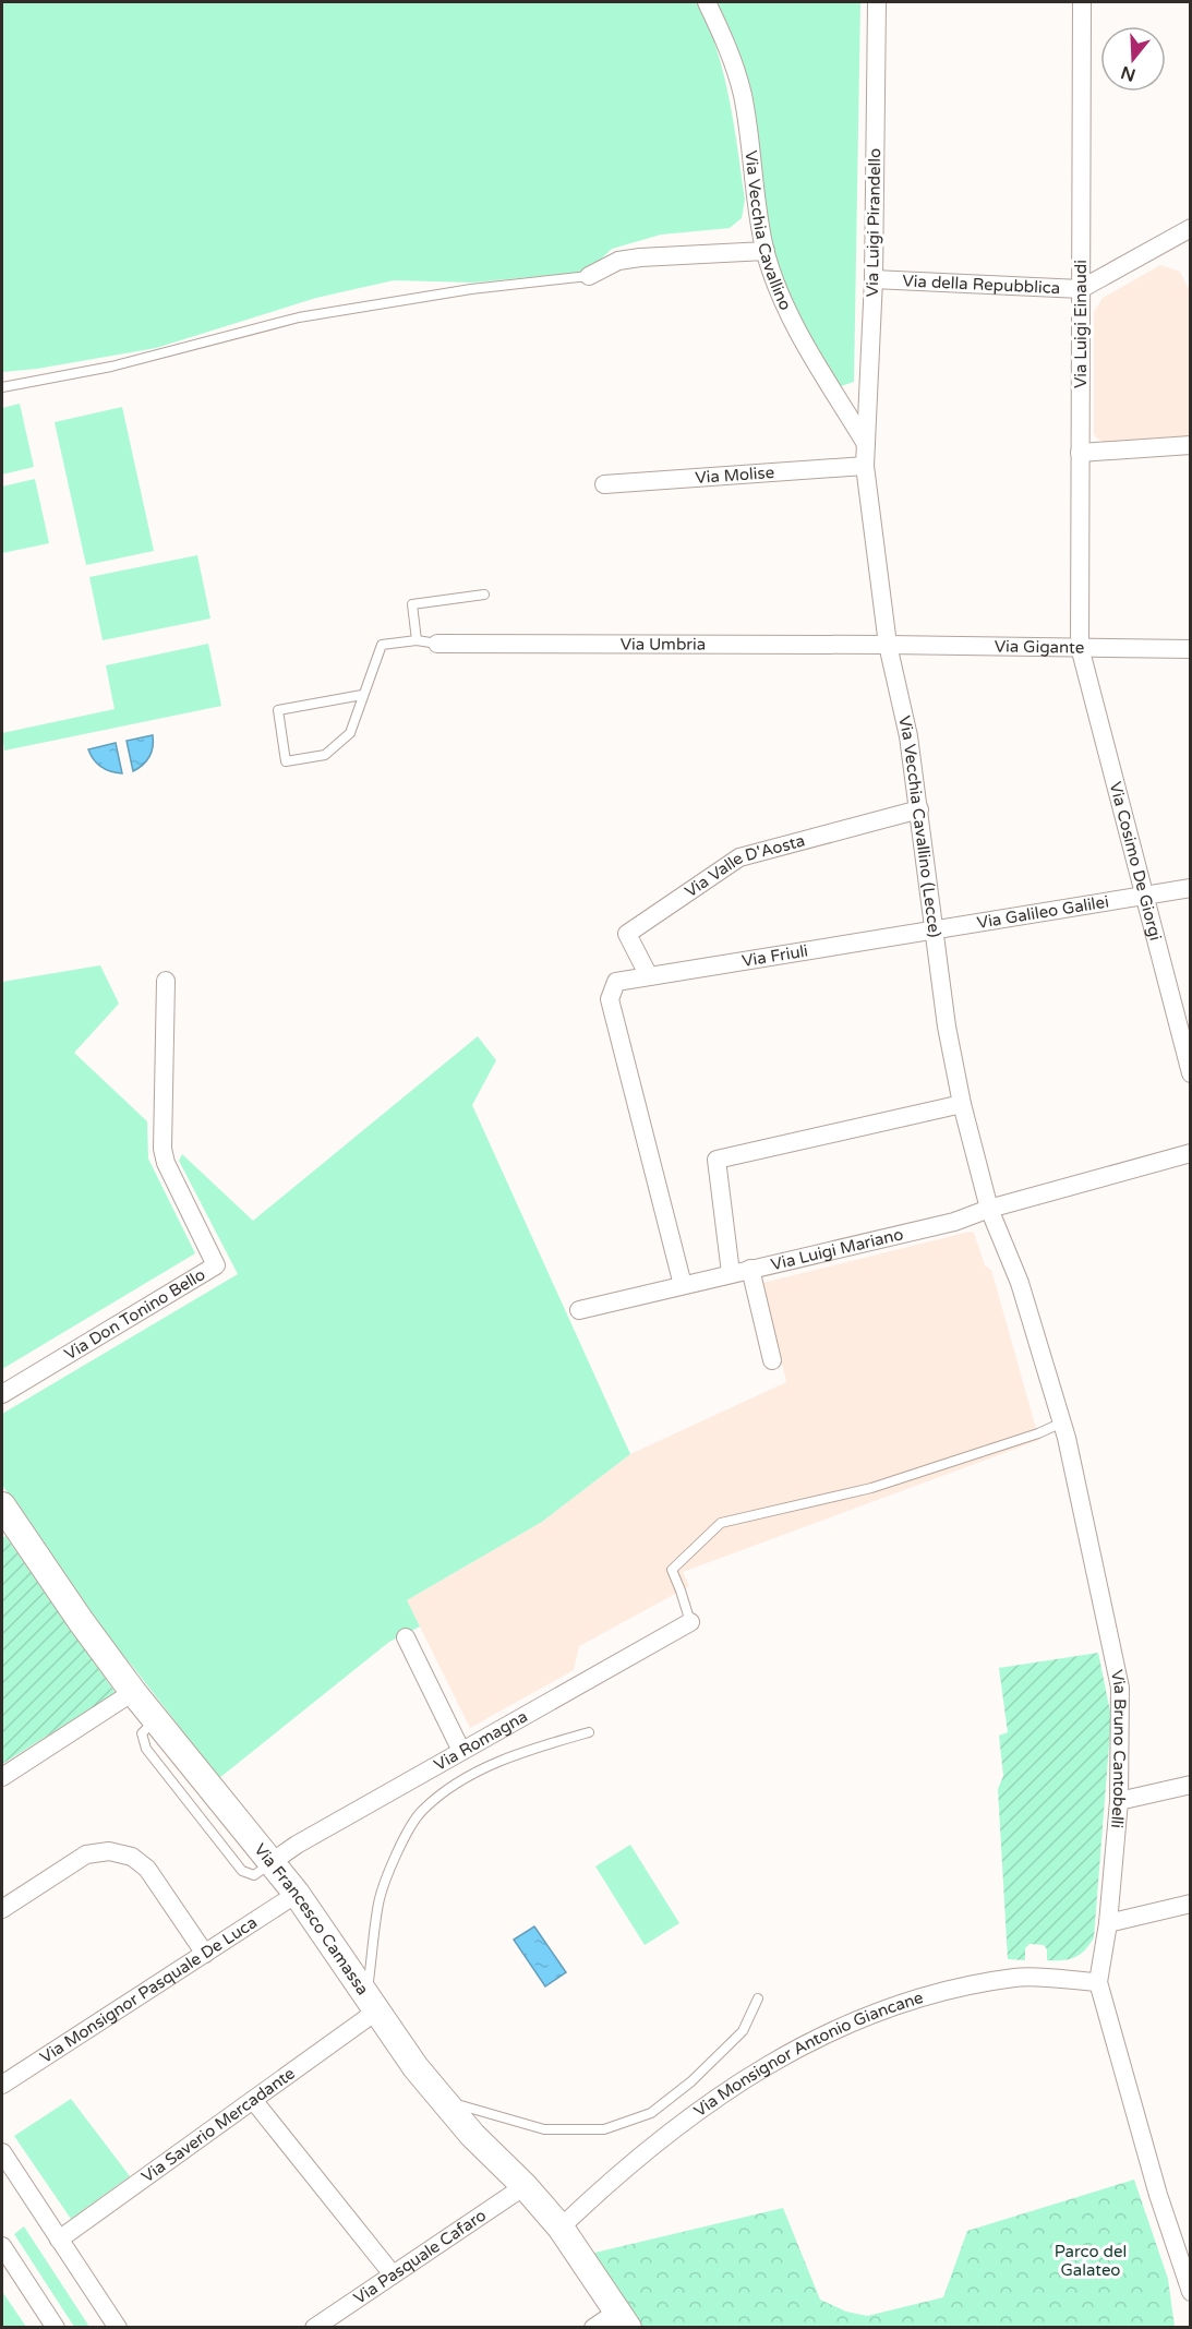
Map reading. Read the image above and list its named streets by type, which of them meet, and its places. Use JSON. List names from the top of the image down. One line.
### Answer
{"streets":{"street":["Via Luigi Pirandello","Via Vecchia Cavallino","Via della Repubblica","Via Luigi Einaudi","Via Molise","Via Umbria","Via Gigante","Via Vecchia Cavallino (Lecce)","Via Cosimo De Giorgi","Via Valle D'Aosta","Via Galileo Galilei","Via Friuli","Via Luigi Mariano","Via Don Tonino Bello","Via Romagna","Via Bruno Cantobelli","Via Francesco Camassa","Via Monsignor Pasquale De Luca","Via Monsignor Antonio Giancane","Via Saverio Mercadante","Via Pasquale Cafaro"]},"crossings":[["Via Luigi Pirandello","Via Vecchia Cavallino"],["Via Luigi Pirandello","Via della Repubblica"],["Via Luigi Pirandello","Via Vecchia Cavallino (Lecce)"],["Via Vecchia Cavallino","Via Vecchia Cavallino (Lecce)"],["Via della Repubblica","Via Luigi Einaudi"],["Via Luigi Einaudi","Via Gigante"],["Via Luigi Einaudi","Via Cosimo De Giorgi"],["Via Molise","Via Vecchia Cavallino (Lecce)"],["Via Umbria","Via Gigante"],["Via Umbria","Via Vecchia Cavallino (Lecce)"],["Via Gigante","Via Vecchia Cavallino (Lecce)"],["Via Gigante","Via Cosimo De Giorgi"],["Via Vecchia Cavallino (Lecce)","Via Valle D'Aosta"],["Via Vecchia Cavallino (Lecce)","Via Galileo Galilei"],["Via Vecchia Cavallino (Lecce)","Via Friuli"],["Via Vecchia Cavallino (Lecce)","Via Luigi Mariano"],["Via Vecchia Cavallino (Lecce)","Via Bruno Cantobelli"],["Via Cosimo De Giorgi","Via Galileo Galilei"],["Via Valle D'Aosta","Via Friuli"],["Via Galileo Galilei","Via Friuli"],["Via Friuli","Via Luigi Mariano"],["Via Luigi Mariano","Via Bruno Cantobelli"],["Via Romagna","Via Francesco Camassa"],["Via Bruno Cantobelli","Via Monsignor Antonio Giancane"],["Via Francesco Camassa","Via Monsignor Pasquale De Luca"],["Via Francesco Camassa","Via Monsignor Antonio Giancane"],["Via Francesco Camassa","Via Saverio Mercadante"],["Via Francesco Camassa","Via Pasquale Cafaro"]],"parks":["Parco del Galateo"],"north":"bottom"}
